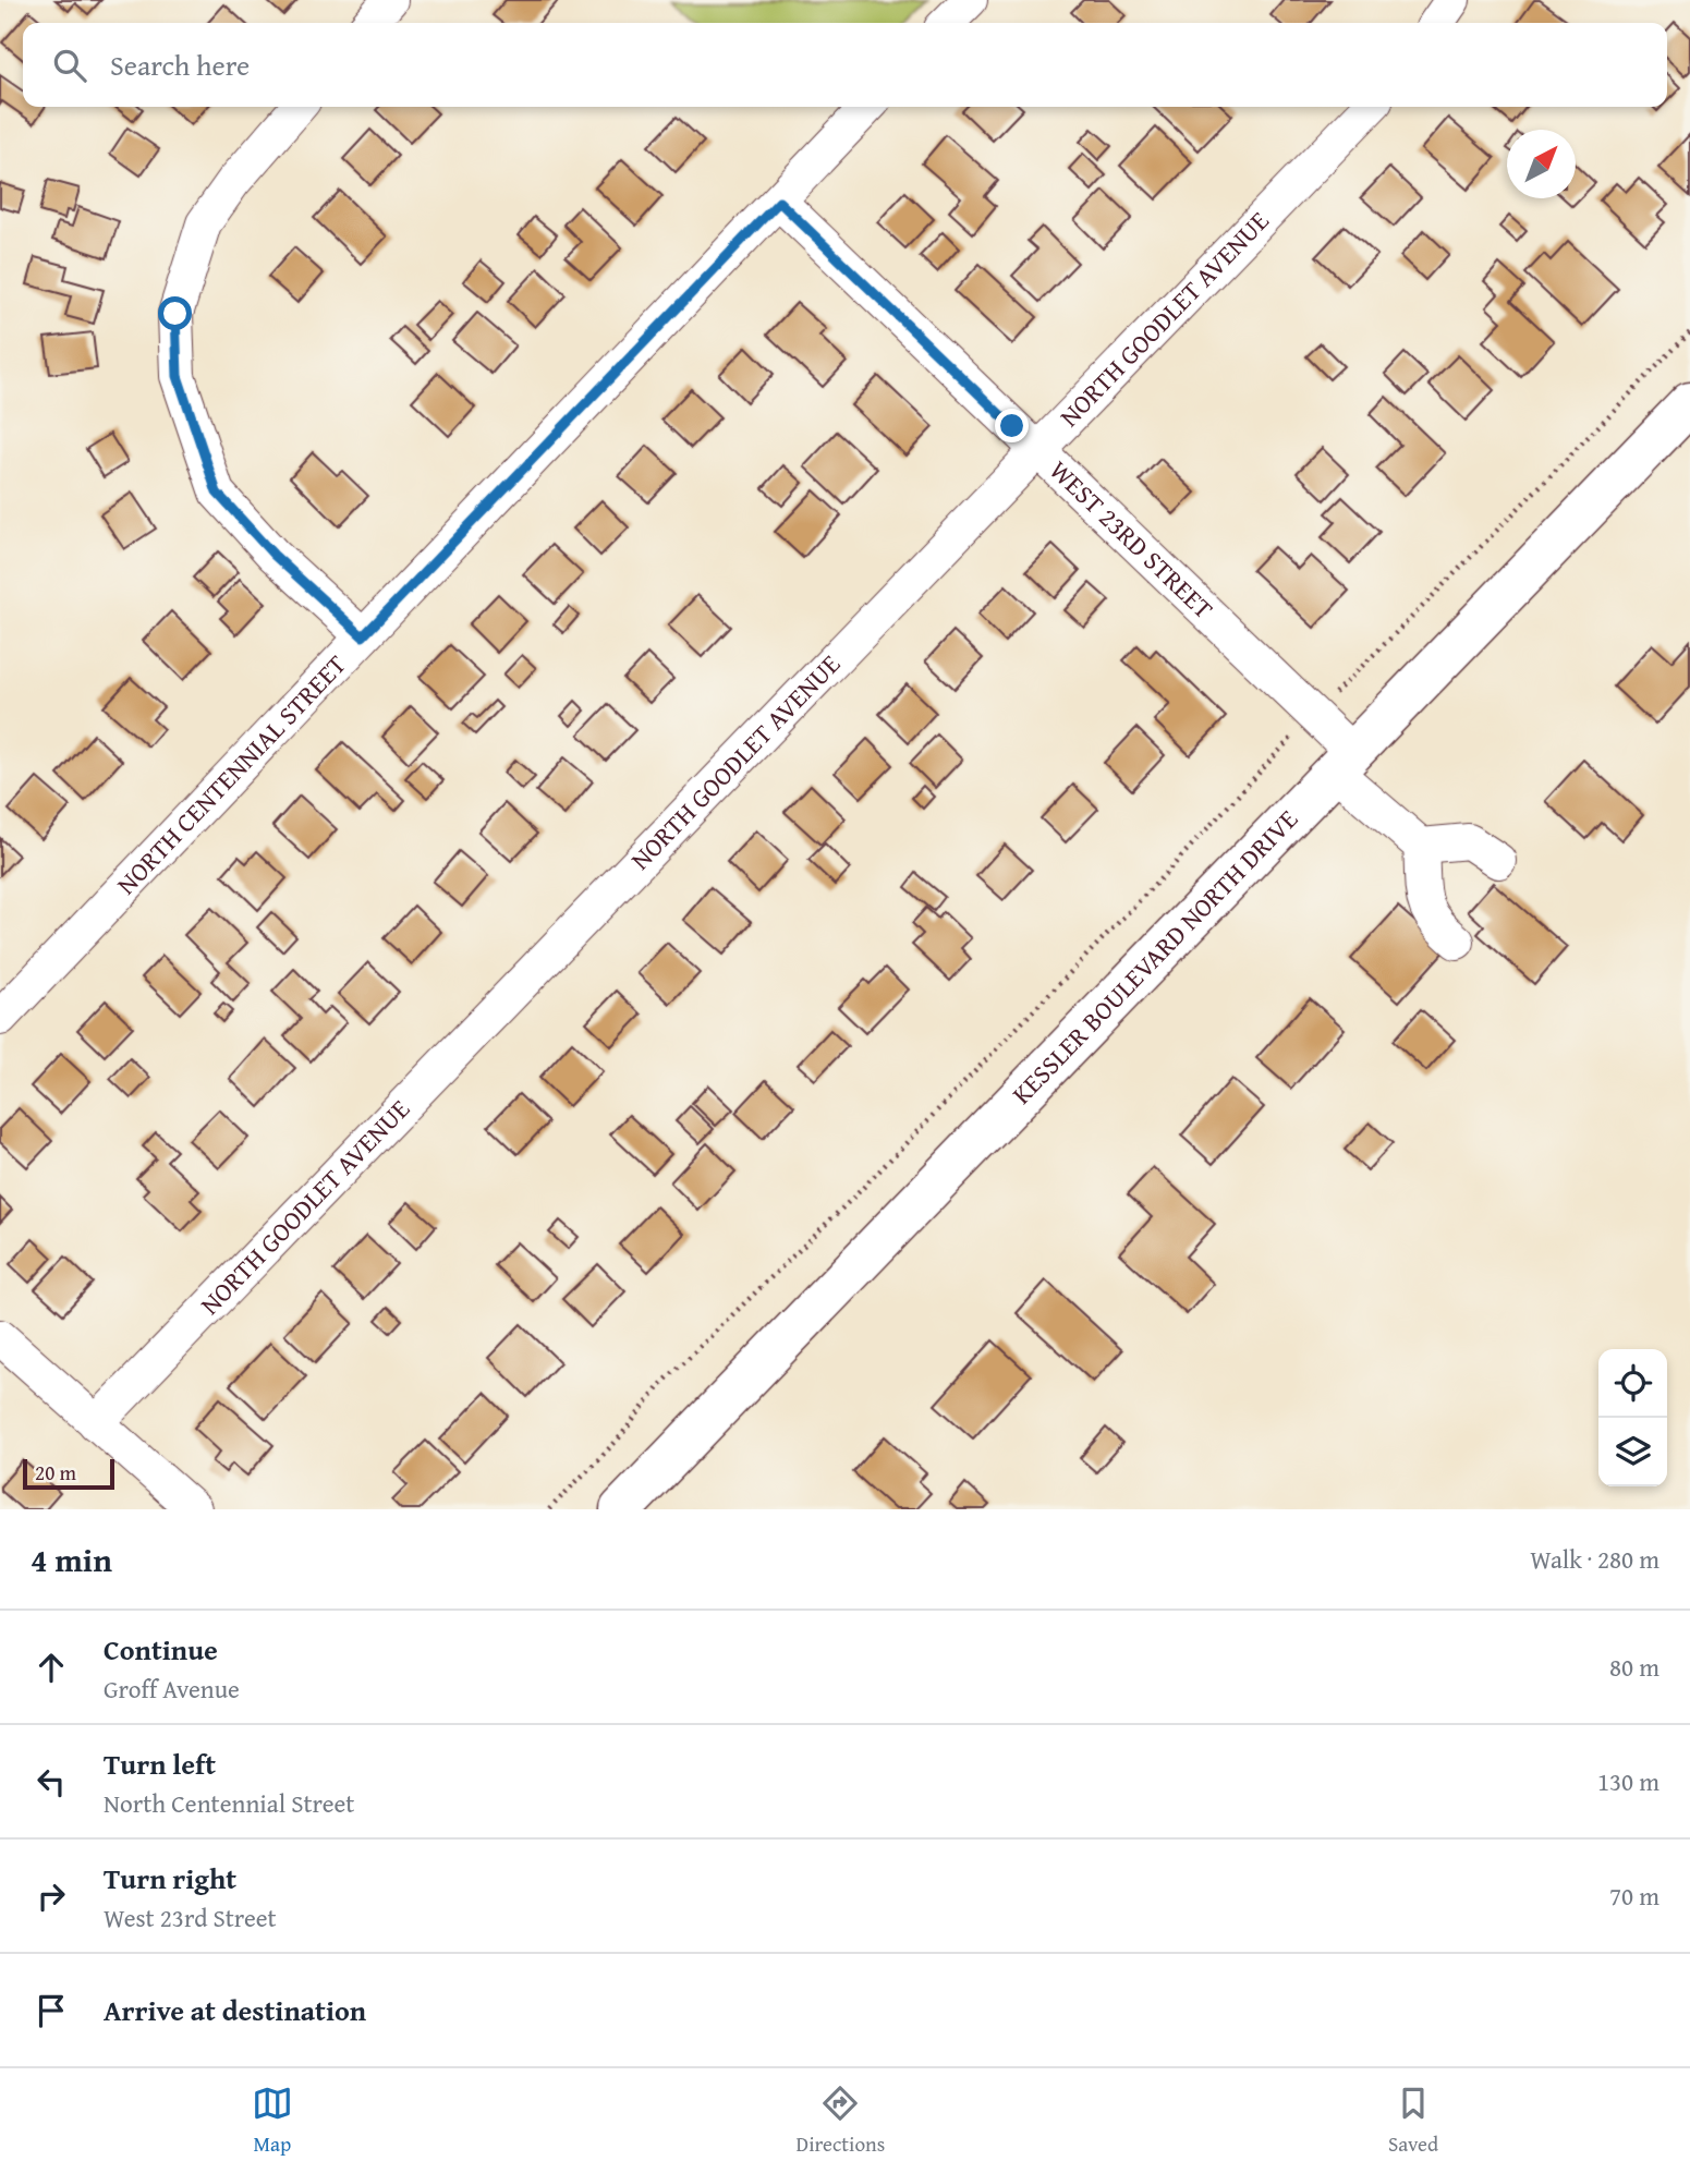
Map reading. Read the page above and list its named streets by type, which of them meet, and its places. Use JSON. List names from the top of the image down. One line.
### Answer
{"streets":{"main road":["KESSLER BOULEVARD NORTH DRIVE"],"street":["NORTH GOODLET AVENUE","WEST 23RD STREET","NORTH CENTENNIAL STREET"]},"crossings":[["NORTH GOODLET AVENUE","WEST 23RD STREET"],["WEST 23RD STREET","NORTH CENTENNIAL STREET"],["WEST 23RD STREET","KESSLER BOULEVARD NORTH DRIVE"]],"scale_bar":"20 m","north":"top right","page":{"search":"Search here","scale":"20 m","heading":["4 min","Walk · 280 m"],"list":[["Continue","Groff Avenue","80 m"],["Turn left","North Centennial Street","130 m"],["Turn right","West 23rd Street","70 m"],"Arrive at destination"],"nav":["Map","Directions","Saved"]}}
